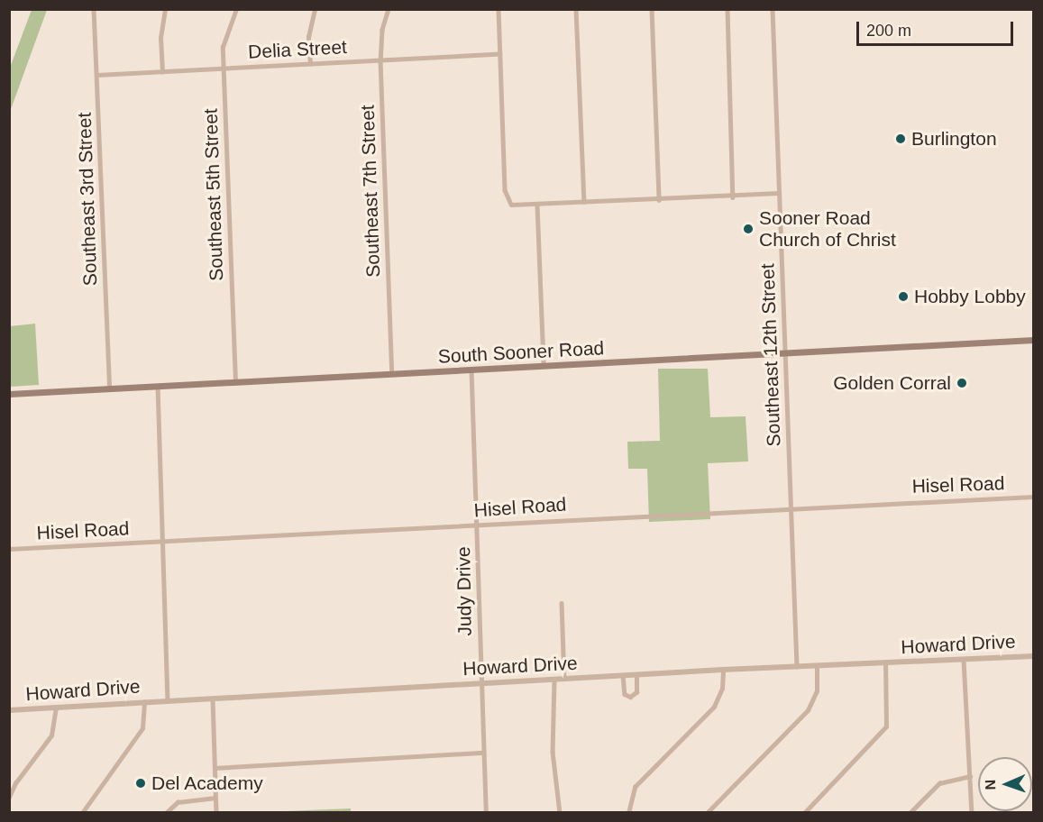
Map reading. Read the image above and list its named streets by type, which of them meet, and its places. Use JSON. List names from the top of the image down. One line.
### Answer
{"streets":{"main road":["South Sooner Road"],"street":["Delia Street","Southeast 7th Street","Southeast 5th Street","Southeast 3rd Street","Southeast 12th Street","Hisel Road","Judy Drive","Howard Drive"]},"crossings":[["Delia Street","Southeast 7th Street"],["Delia Street","Southeast 5th Street"],["Delia Street","Southeast 3rd Street"],["Southeast 7th Street","South Sooner Road"],["Southeast 5th Street","South Sooner Road"],["Southeast 3rd Street","South Sooner Road"],["South Sooner Road","Southeast 12th Street"],["South Sooner Road","Judy Drive"],["Southeast 12th Street","Hisel Road"],["Southeast 12th Street","Howard Drive"],["Hisel Road","Judy Drive"],["Judy Drive","Howard Drive"]],"places":["Burlington","Sooner Road Church of Christ","Hobby Lobby","Golden Corral","Del Academy"],"scale_bar":"200 m","north":"left"}
